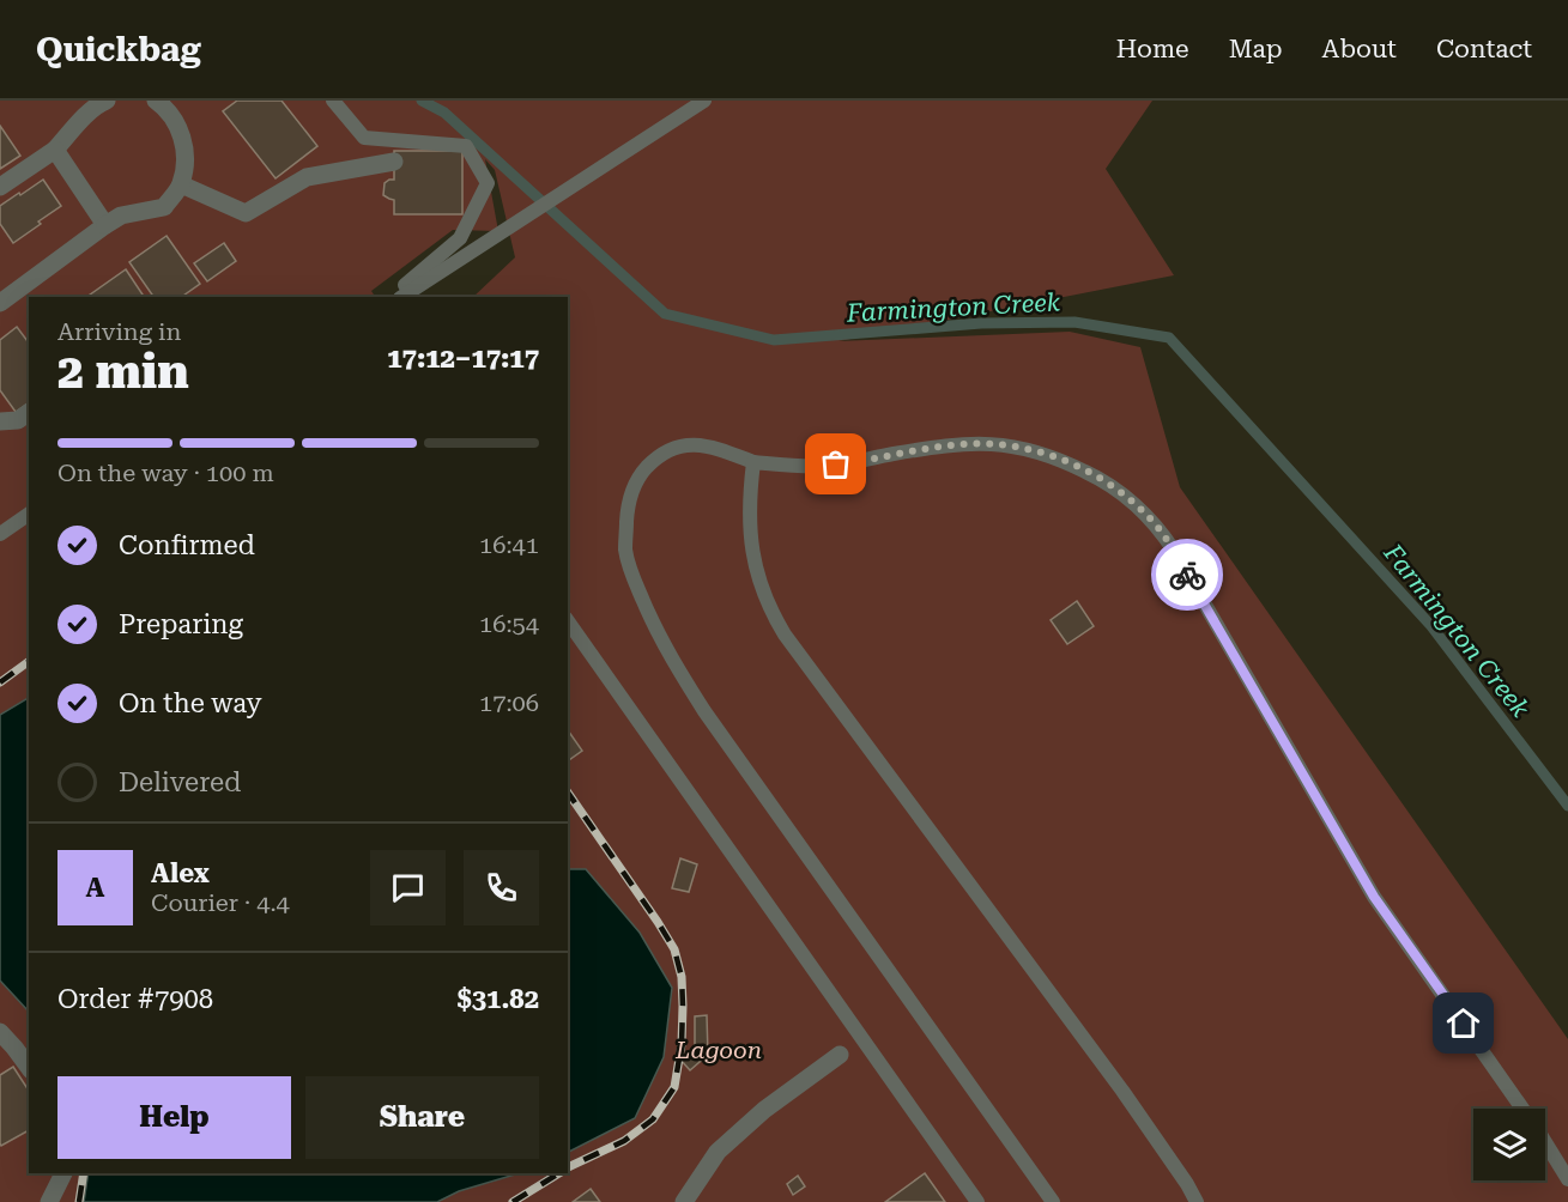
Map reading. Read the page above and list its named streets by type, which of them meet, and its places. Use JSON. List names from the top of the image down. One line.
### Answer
{"water":["Farmington Creek"],"parks":["Lagoon"],"page":{"header":"Quickbag","nav":["Home","Map","About","Contact"],"heading":["2 min","Arriving in","17:12–17:17"],"panel":["Alex","Courier · 4.4","Order #7908","$31.82"],"bar":"On the way · 100 m","list":[["Confirmed","16:41"],["Preparing","16:54"],["On the way","17:06"],"Delivered"],"round":"A","buttons":["Help","Share"]}}
